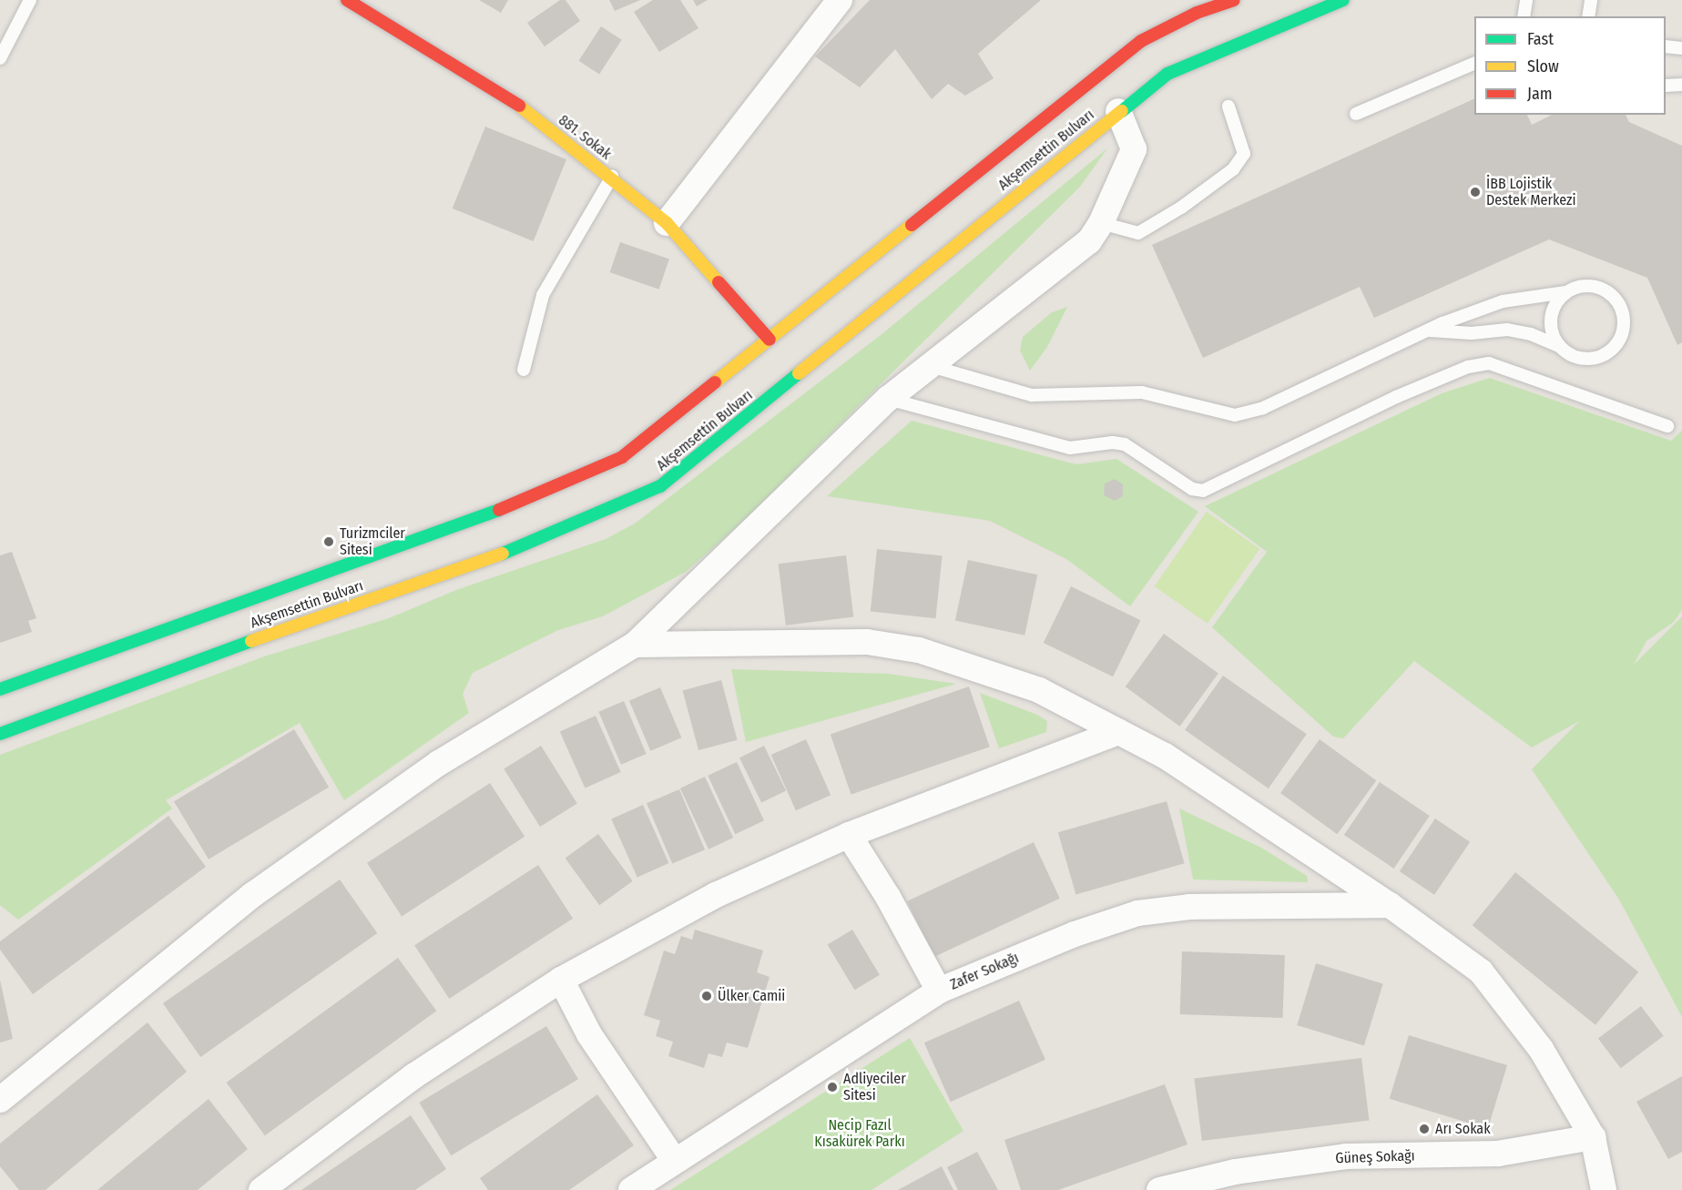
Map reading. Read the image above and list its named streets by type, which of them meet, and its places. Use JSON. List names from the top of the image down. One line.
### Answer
{"streets":{"main road":["881. Sokak","Akşemsettin Bulvarı"],"street":["Zafer Sokağı","Güneş Sokağı"]},"crossings":[["881. Sokak","Akşemsettin Bulvarı"]],"parks":["Necip Fazıl Kısakürek Parkı"],"places":["İBB Lojistik Destek Merkezi","Turizmciler Sitesi","Ülker Camii","Adliyeciler Sitesi","Arı Sokak"],"legend":["Fast","Slow","Jam"]}
